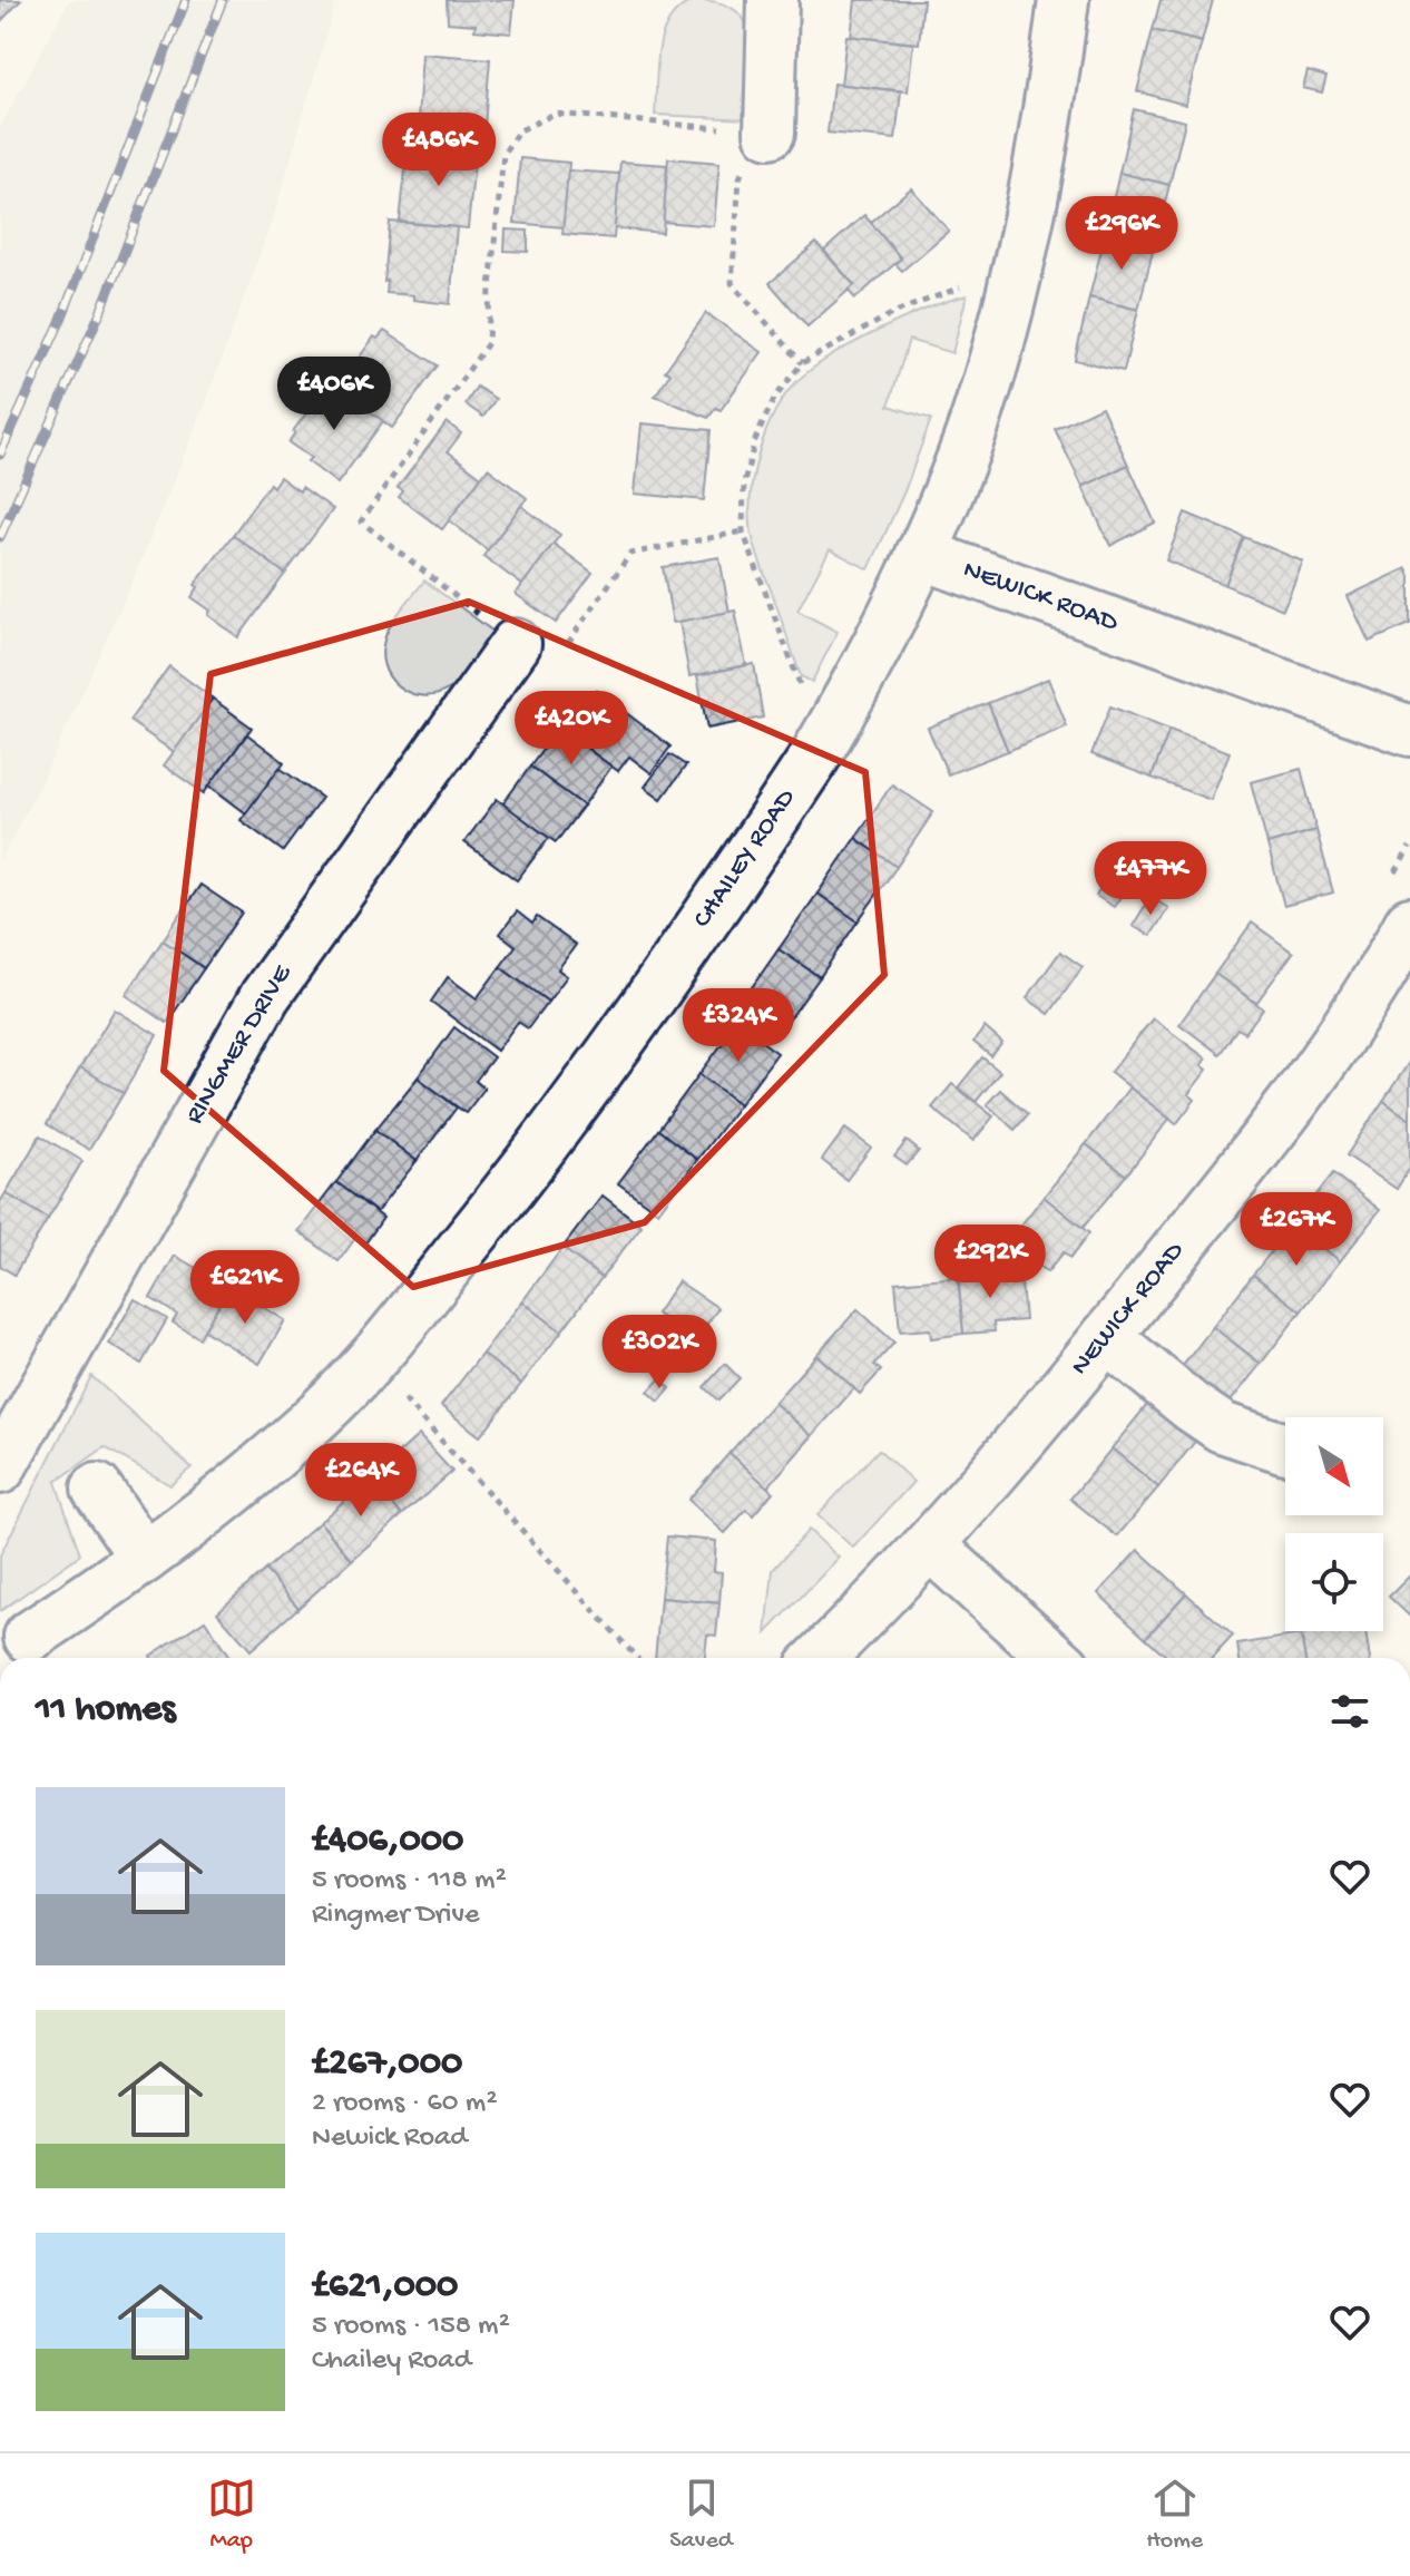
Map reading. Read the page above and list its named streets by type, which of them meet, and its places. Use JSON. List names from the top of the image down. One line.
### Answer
{"streets":{"street":["NEWICK ROAD","CHAILEY ROAD","RINGMER DRIVE"]},"crossings":[["NEWICK ROAD","CHAILEY ROAD"]],"north":"bottom right","page":{"price":["£486K","£296K","£406K","£420K","£477K","£324K","£267K","£292K","£621K","£302K","£264K"],"heading":"11 homes","list":[{"name":"£406,000","note":"5 rooms · 118 m² · Ringmer Drive"},{"name":"£267,000","note":"2 rooms · 60 m² · Newick Road"},{"name":"£621,000","note":"5 rooms · 158 m² · Chailey Road"}],"tabs":["Map","Saved","Home"]}}
